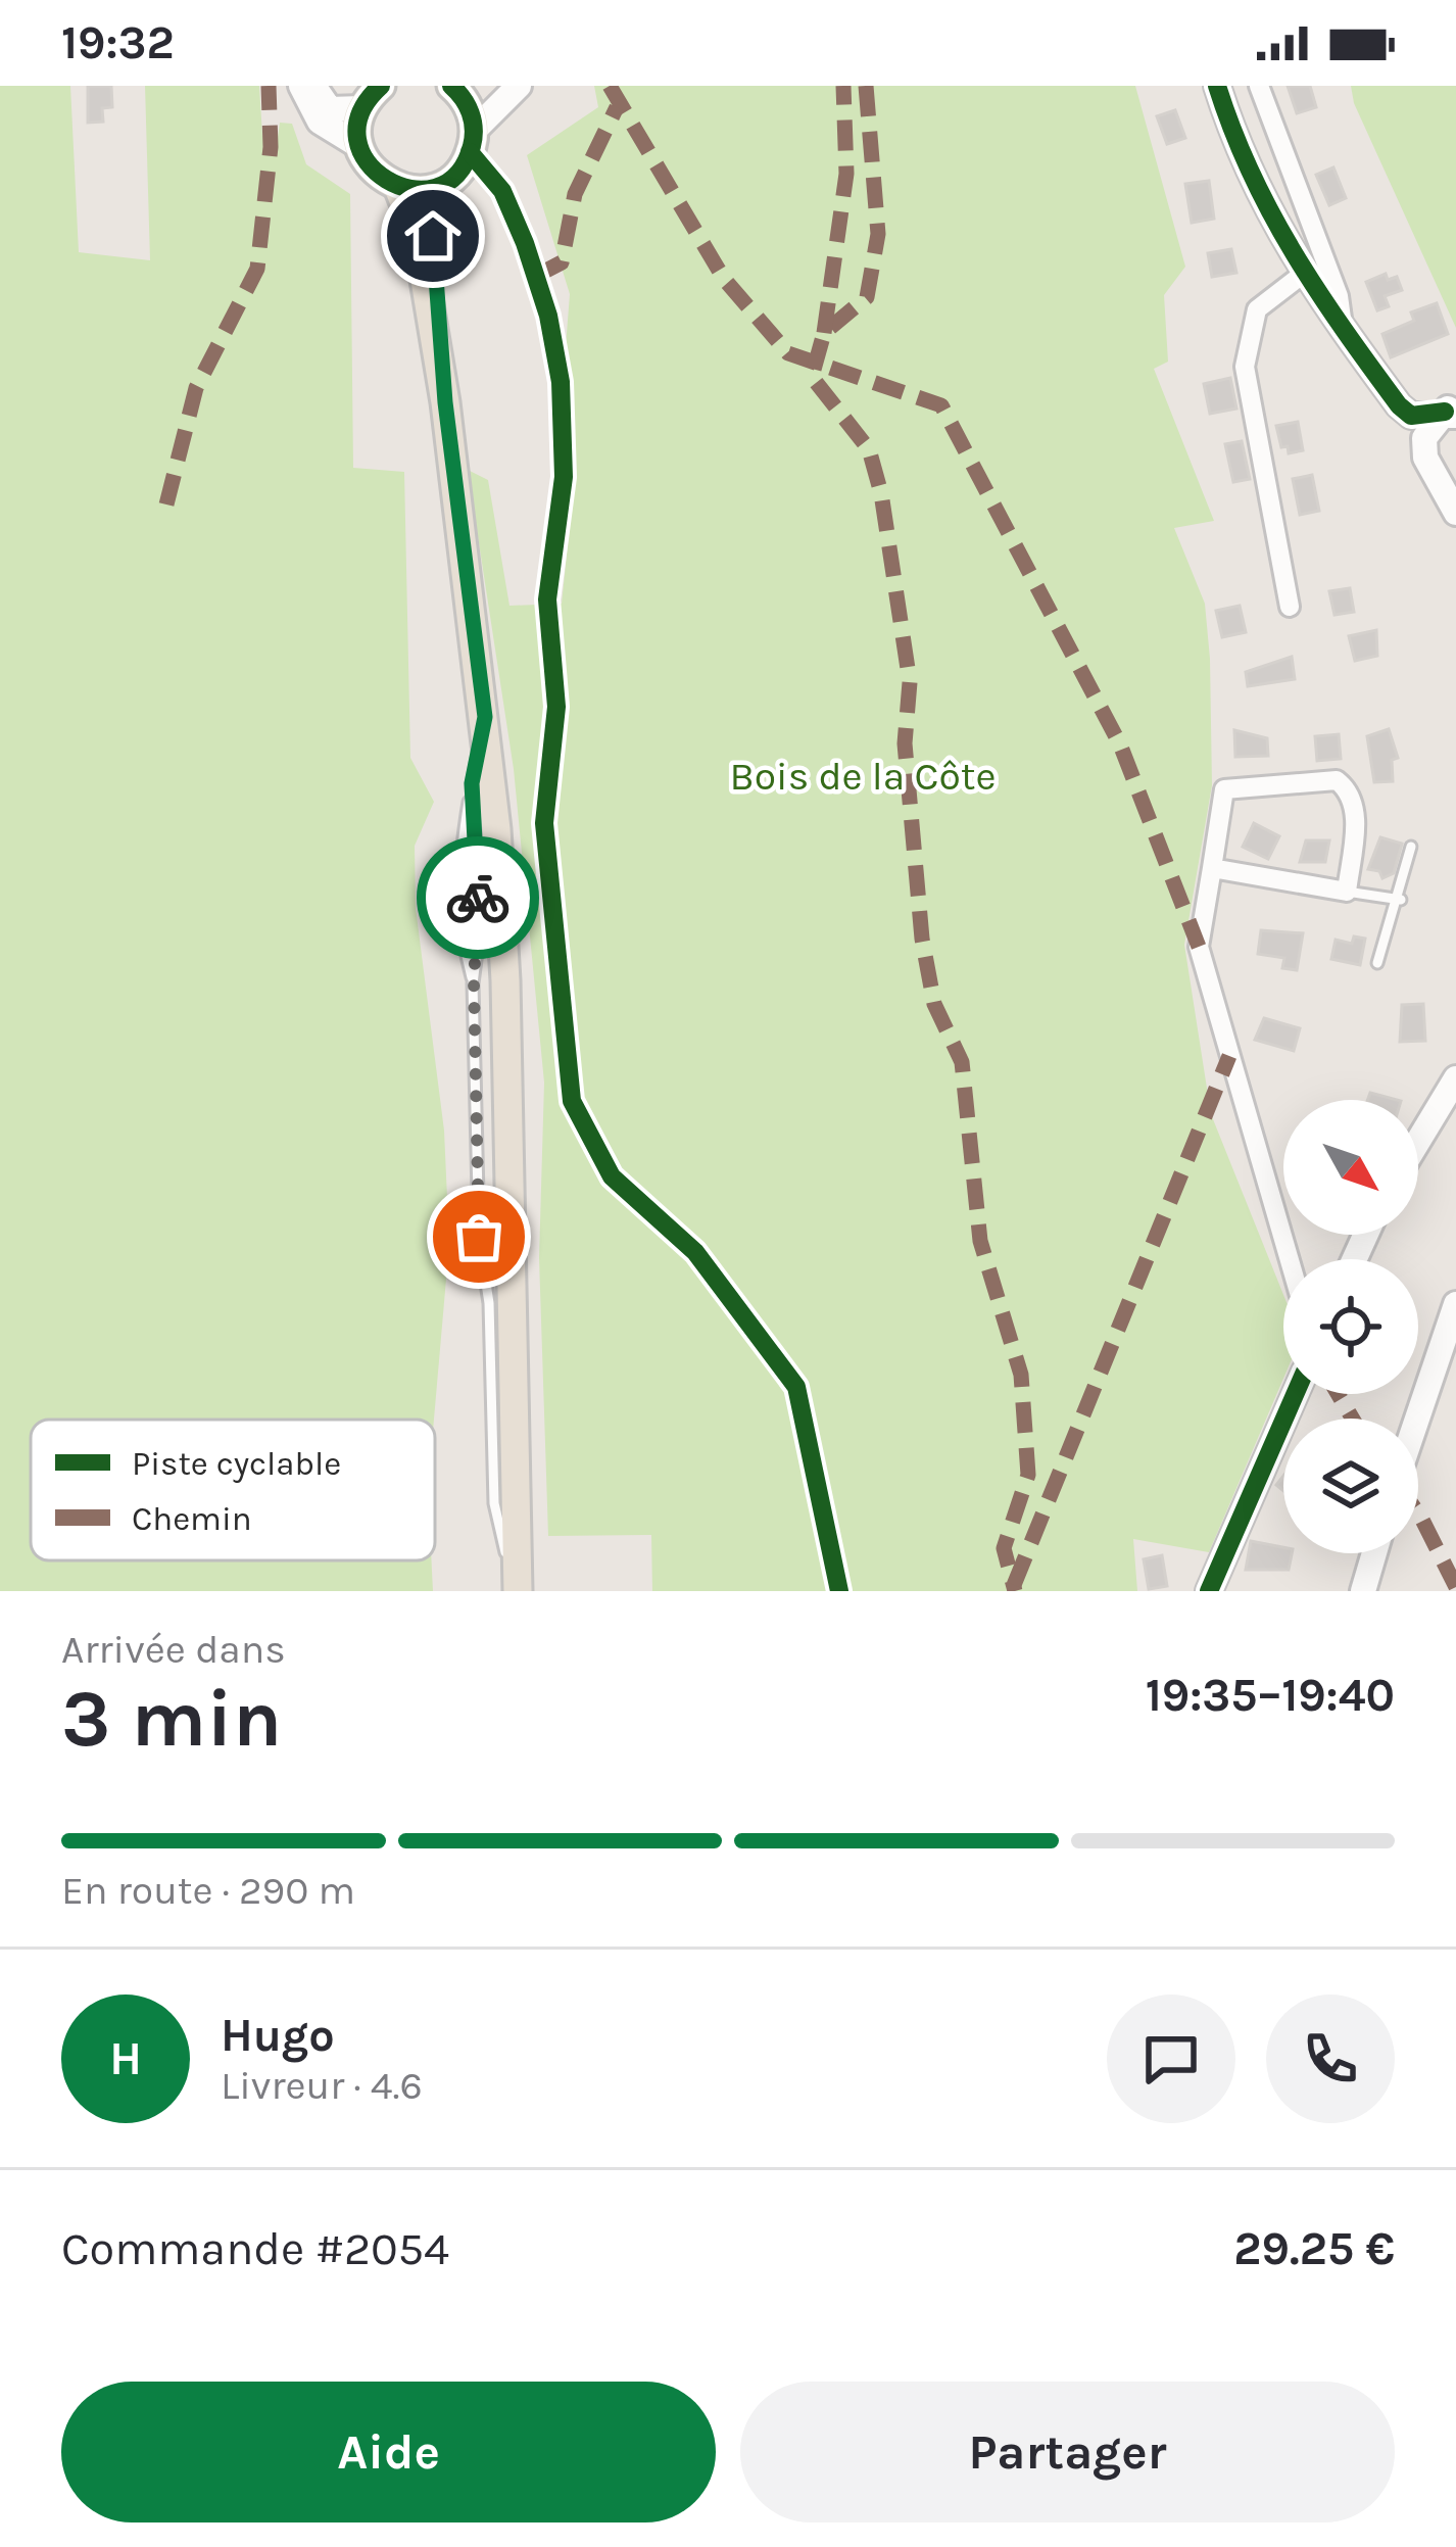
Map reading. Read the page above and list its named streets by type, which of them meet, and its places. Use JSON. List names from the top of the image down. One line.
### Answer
{"parks":["Bois de la Côte"],"legend":["Piste cyclable","Chemin"],"north":"bottom right","page":{"status":"19:32","heading":["3 min","Arrivée dans","19:35–19:40"],"panel":["Hugo","Livreur · 4.6","Commande #2054","29.25 €"],"bar":"En route · 290 m","round":"H","buttons":["Aide","Partager"]}}
